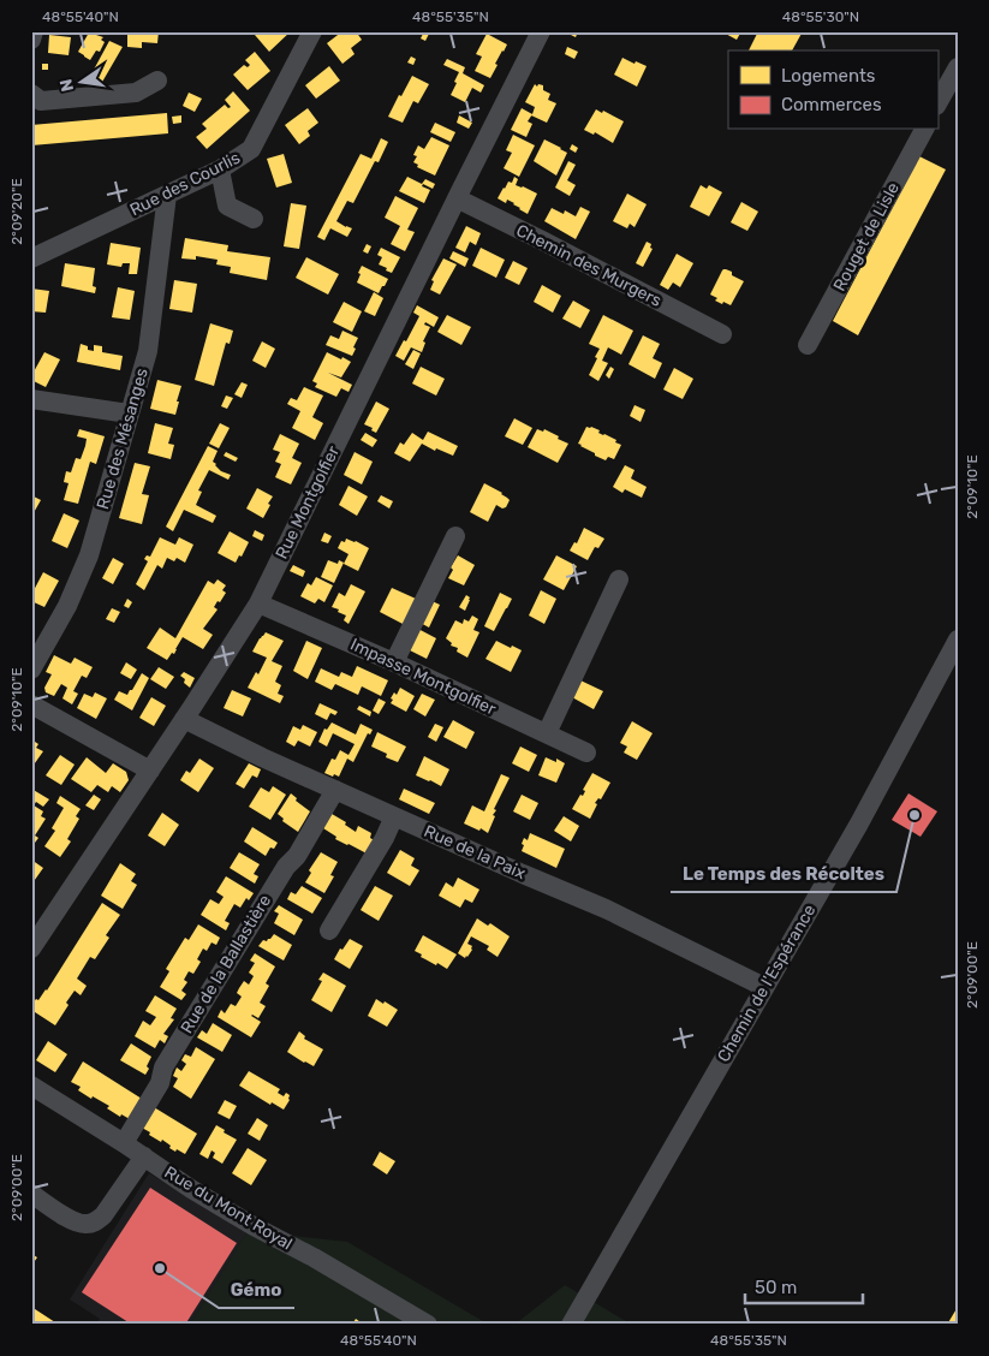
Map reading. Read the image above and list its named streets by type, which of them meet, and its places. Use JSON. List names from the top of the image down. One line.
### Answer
{"streets":{"street":["Rue des Courlis","Rouget de Lisle","Chemin des Murgers","Rue des Mésanges","Rue Montgolfier","Impasse Montgolfier","Rue de la Paix","Rue de la Ballastière","Chemin de l'Espérance","Rue du Mont Royal"]},"crossings":[["Rue des Courlis","Rue des Mésanges"],["Chemin des Murgers","Rue Montgolfier"],["Rue Montgolfier","Impasse Montgolfier"],["Rue Montgolfier","Rue de la Paix"],["Rue de la Paix","Rue de la Ballastière"],["Rue de la Paix","Chemin de l'Espérance"],["Rue de la Ballastière","Rue du Mont Royal"]],"places":["Le Temps des Récoltes","Gémo"],"legend":["Logements","Commerces"],"scale_bar":"50 m","north":"left","coordinates":["48°55'40\"N","48°55'35\"N","48°55'30\"N","2°09'20\"E","2°09'10\"E","2°09'00\"E"]}
